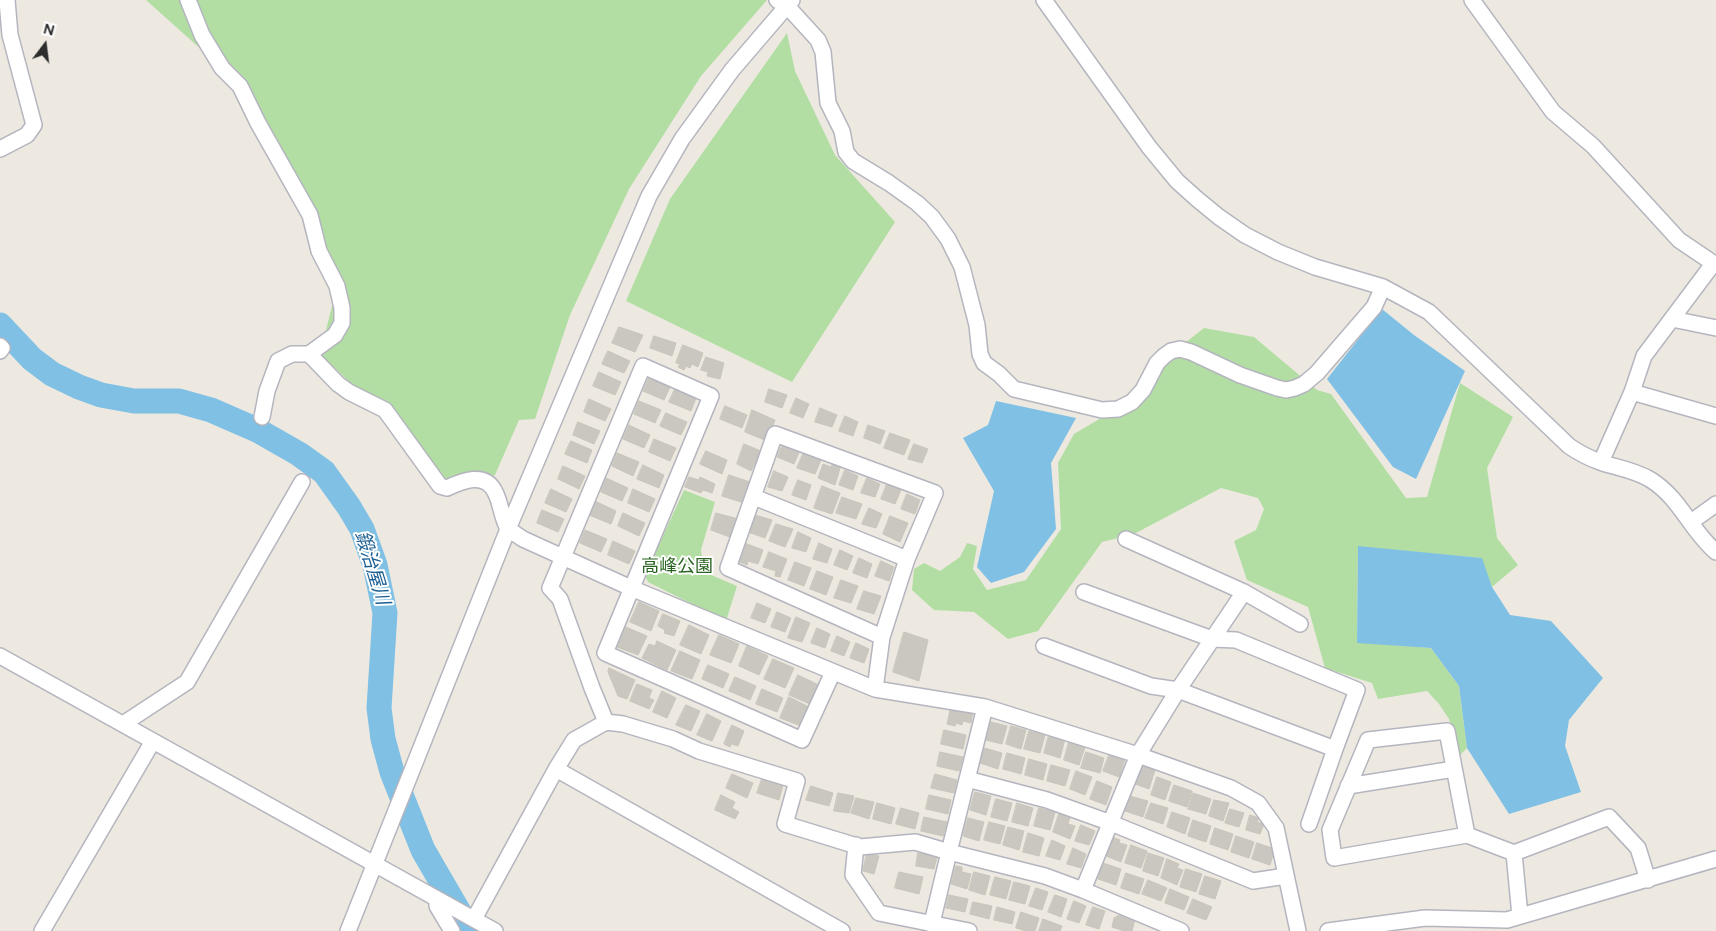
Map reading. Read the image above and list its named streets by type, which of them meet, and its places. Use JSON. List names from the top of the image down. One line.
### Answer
{"water":["鍛治屋川"],"parks":["高峰公園"],"north":"top"}
